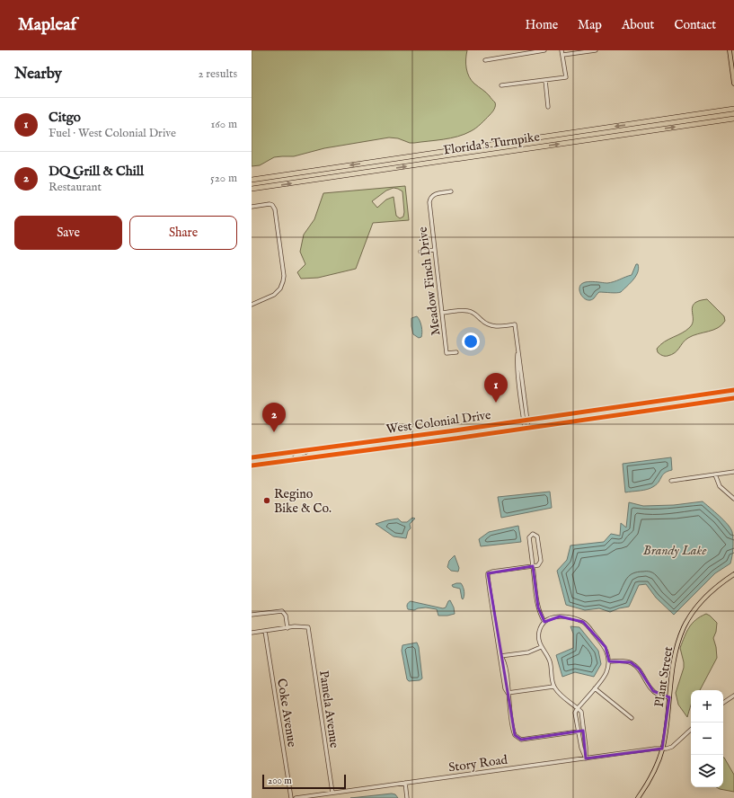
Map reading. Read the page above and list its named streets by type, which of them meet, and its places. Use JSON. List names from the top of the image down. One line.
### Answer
{"streets":{"highway":["Florida's Turnpike","West Colonial Drive"],"main road":["Plant Street"],"street":["Meadow Finch Drive","Pamela Avenue","Coke Avenue","Story Road"]},"crossings":[["Plant Street","Story Road"],["Pamela Avenue","Story Road"]],"water":["Brandy Lake"],"places":["Regino Bike & Co."],"scale_bar":"200 m","page":{"header":"Mapleaf","nav":["Home","Map","About","Contact"],"heading":["Nearby","2 results"],"list":[{"mark":"1","name":"Citgo","note":"Fuel · West Colonial Drive","value":"160 m"},{"mark":"2","name":"DQ Grill & Chill","note":"Restaurant","value":"520 m"}],"buttons":["Save","Share"],"pins":["1","2"],"map_buttons":["+","−"],"scale":"200 m"}}
